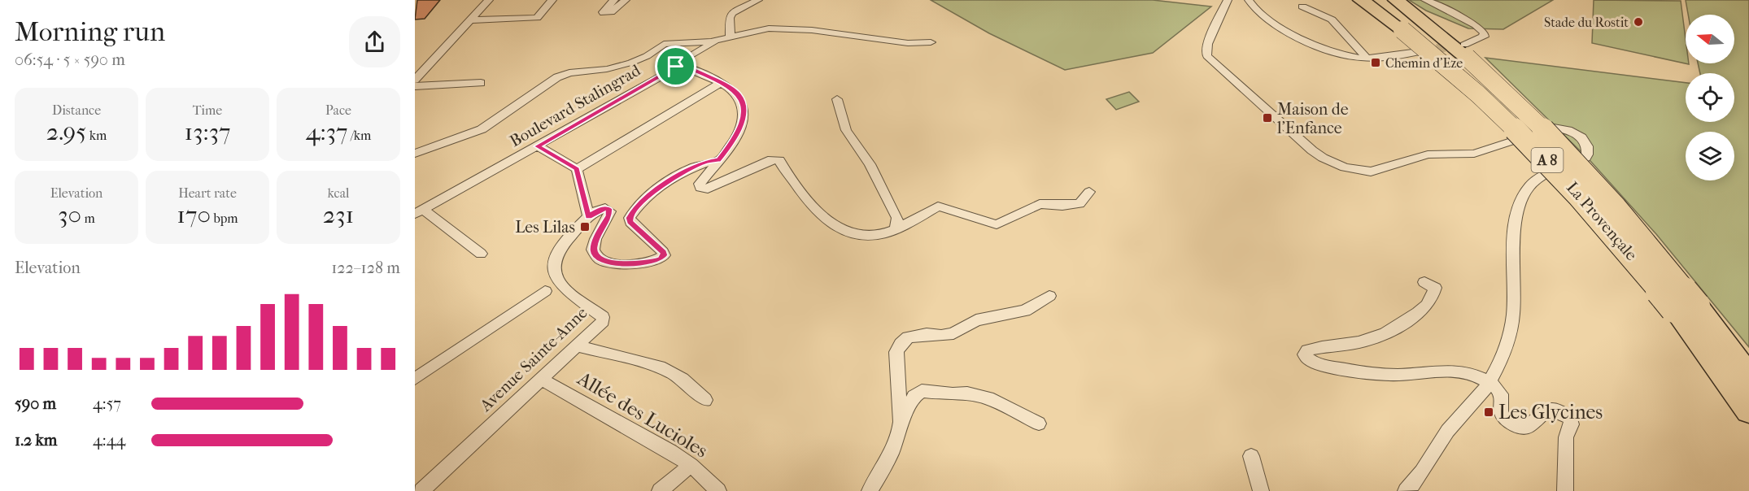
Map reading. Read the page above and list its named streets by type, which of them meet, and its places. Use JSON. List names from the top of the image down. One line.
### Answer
{"streets":{"highway":["A 8","La Provençale"],"street":["Boulevard Stalingrad","Avenue Sainte-Anne","Allée des Lucioles"]},"crossings":[["Avenue Sainte-Anne","Allée des Lucioles"]],"places":{"other":["Stade du Rostit"],"transit":["Chemin d'Eze","Maison de l’Enfance","Les Lilas","Les Glycines"]},"north":"left","page":{"heading":["Morning run","06:54 · 5 × 590 m"],"stats":[["Distance","2.95 km"],["Time","13:37"],["Pace","4:37 /km"],["Elevation","30 m"],["Heart rate","170 bpm"],["kcal","231"]],"chart":["Elevation","122–128 m"],"list":[{"name":"590 m","note":"4:57"},{"name":"1.2 km","note":"4:44"}]}}
